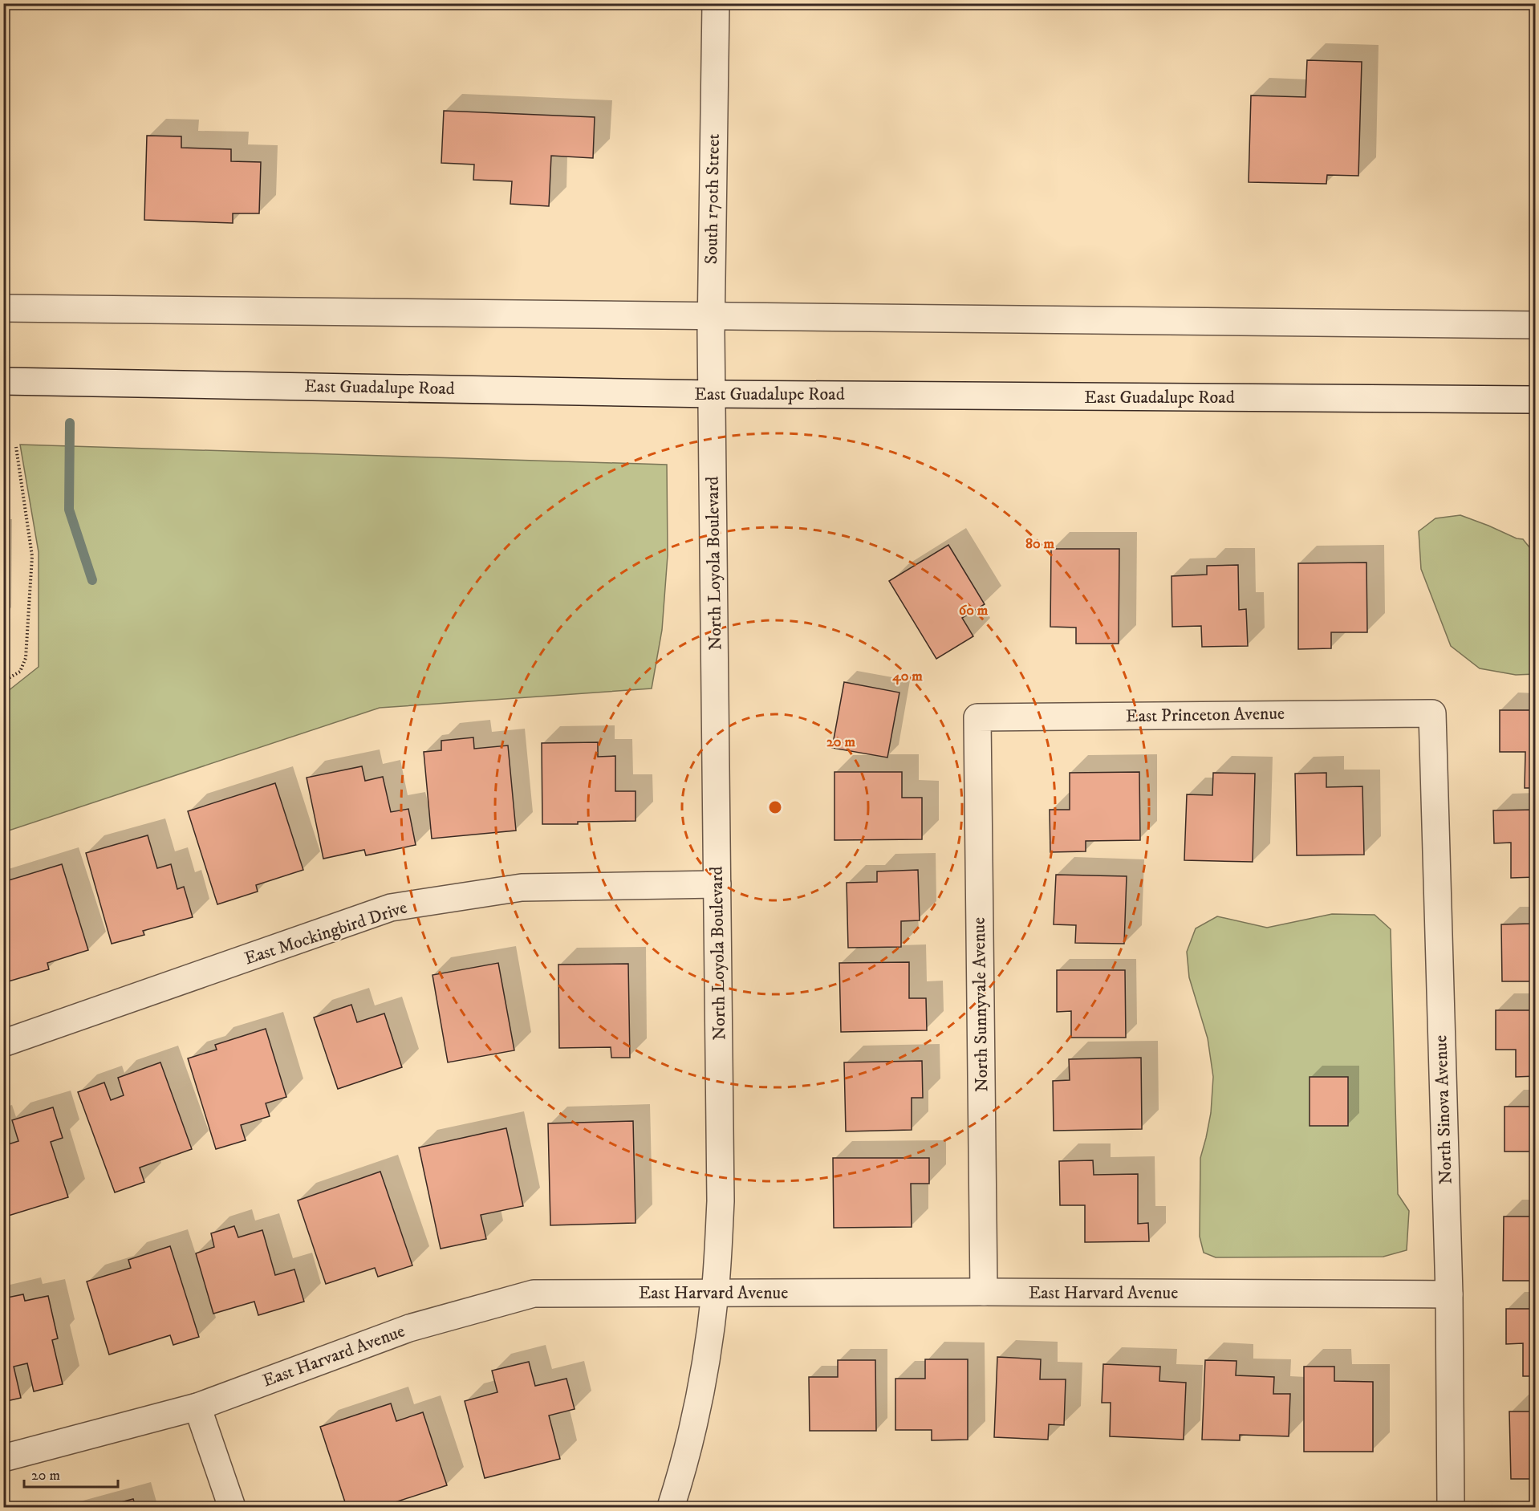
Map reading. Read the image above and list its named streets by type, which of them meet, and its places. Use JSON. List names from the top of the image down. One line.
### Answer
{"streets":{"street":["South 170th Street","East Guadalupe Road","North Loyola Boulevard","East Princeton Avenue","East Mockingbird Drive","North Sunnyvale Avenue","North Sinova Avenue","East Harvard Avenue"]},"crossings":[["South 170th Street","East Guadalupe Road"],["South 170th Street","North Loyola Boulevard"],["East Guadalupe Road","North Loyola Boulevard"],["North Loyola Boulevard","East Mockingbird Drive"],["North Loyola Boulevard","East Harvard Avenue"],["East Princeton Avenue","North Sunnyvale Avenue"],["East Princeton Avenue","North Sinova Avenue"],["North Sunnyvale Avenue","East Harvard Avenue"],["North Sinova Avenue","East Harvard Avenue"]],"scale_bar":"20 m","rings":["80 m","60 m","40 m","20 m"]}
